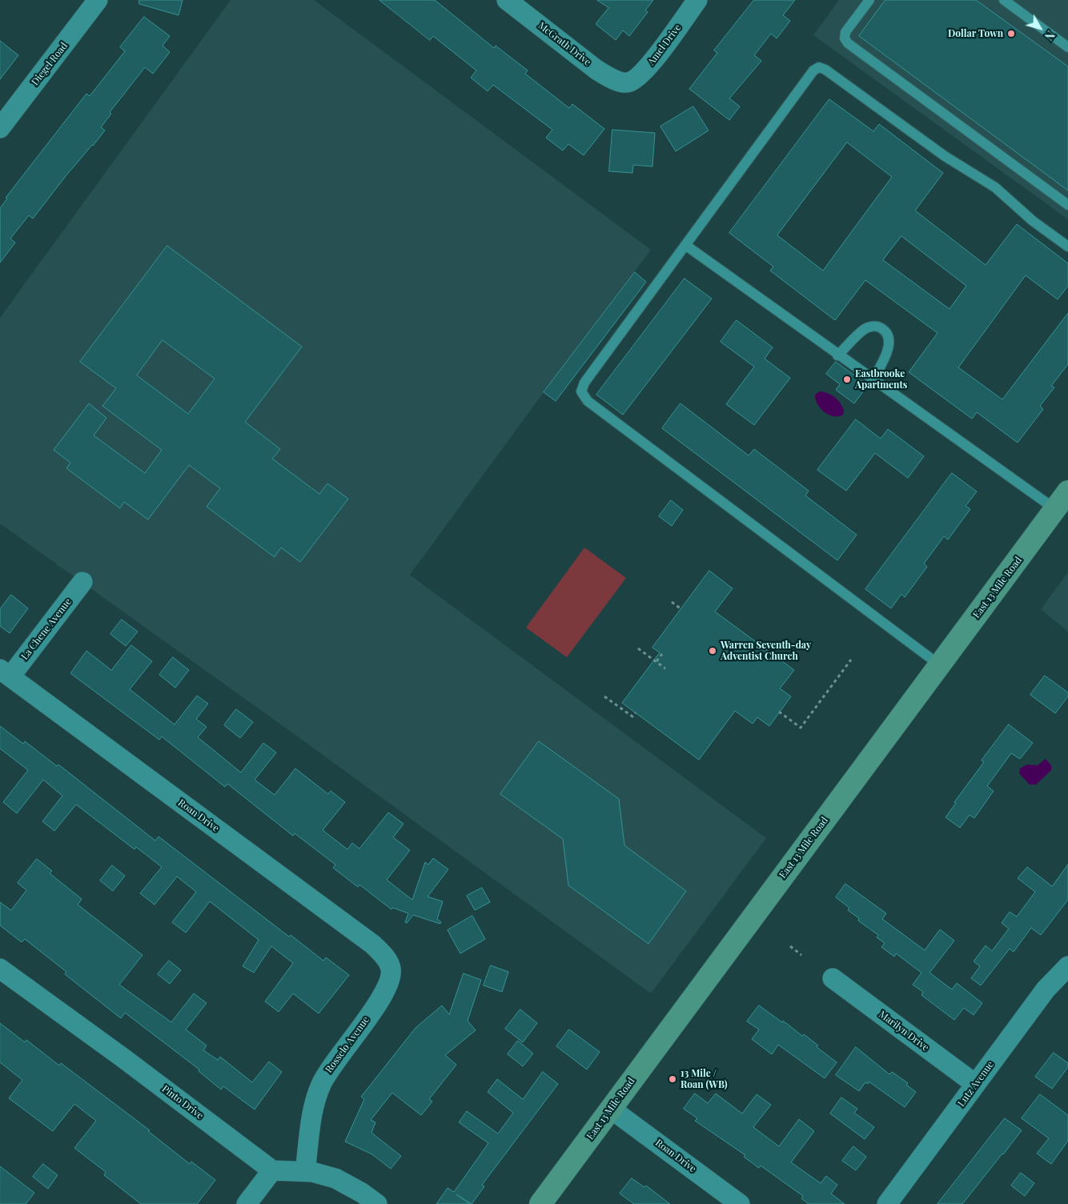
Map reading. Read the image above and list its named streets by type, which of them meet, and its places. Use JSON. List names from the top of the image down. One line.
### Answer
{"streets":{"main road":["East 13 Mile Road"],"street":["McGrath Drive","Amel Drive","Diegel Road","La Chene Avenue","Roan Drive","Marilyn Drive","Rosselo Avenue","Lutz Avenue","Pinto Drive"]},"crossings":[["McGrath Drive","Amel Drive"],["East 13 Mile Road","Roan Drive"],["La Chene Avenue","Roan Drive"],["Roan Drive","Rosselo Avenue"],["Marilyn Drive","Lutz Avenue"]],"places":["Dollar Town","Eastbrooke Apartments","Warren Seventh-day Adventist Church","13 Mile / Roan (WB)"],"north":"bottom right"}
